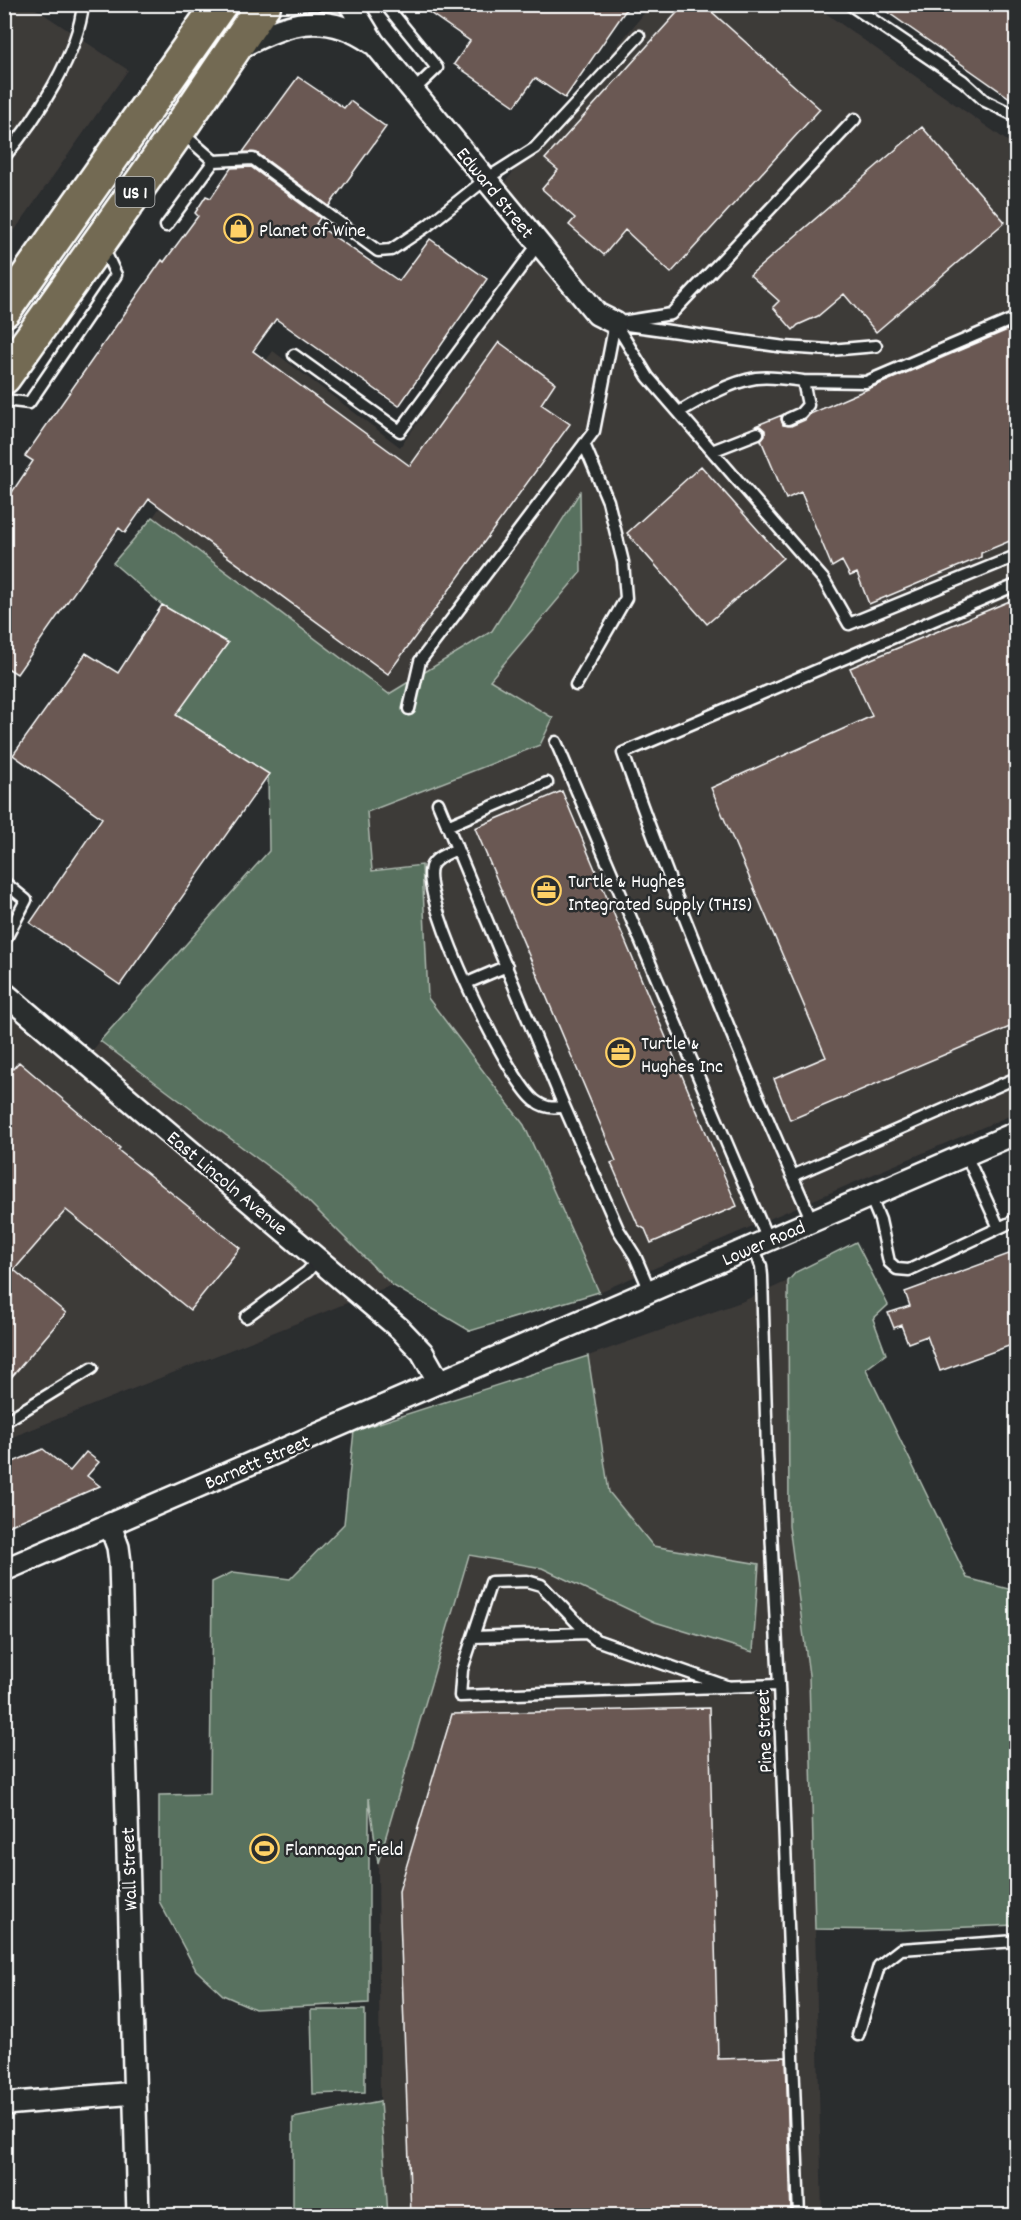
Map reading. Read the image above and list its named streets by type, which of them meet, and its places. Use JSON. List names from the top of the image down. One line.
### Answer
{"streets":{"highway":["US 1"],"street":["Edward Street","East Lincoln Avenue","Lower Road","Barnett Street","Wall Street"],"lane":["Pine Street"]},"crossings":[["US 1","Edward Street"],["East Lincoln Avenue","Barnett Street"],["Lower Road","Barnett Street"],["Lower Road","Pine Street"],["Barnett Street","Wall Street"]],"places":{"shop":["Planet of Wine"],"office":["Turtle & Hughes Integrated Supply (THIS)","Turtle & Hughes Inc"],"sports":["Flannagan Field"]}}
